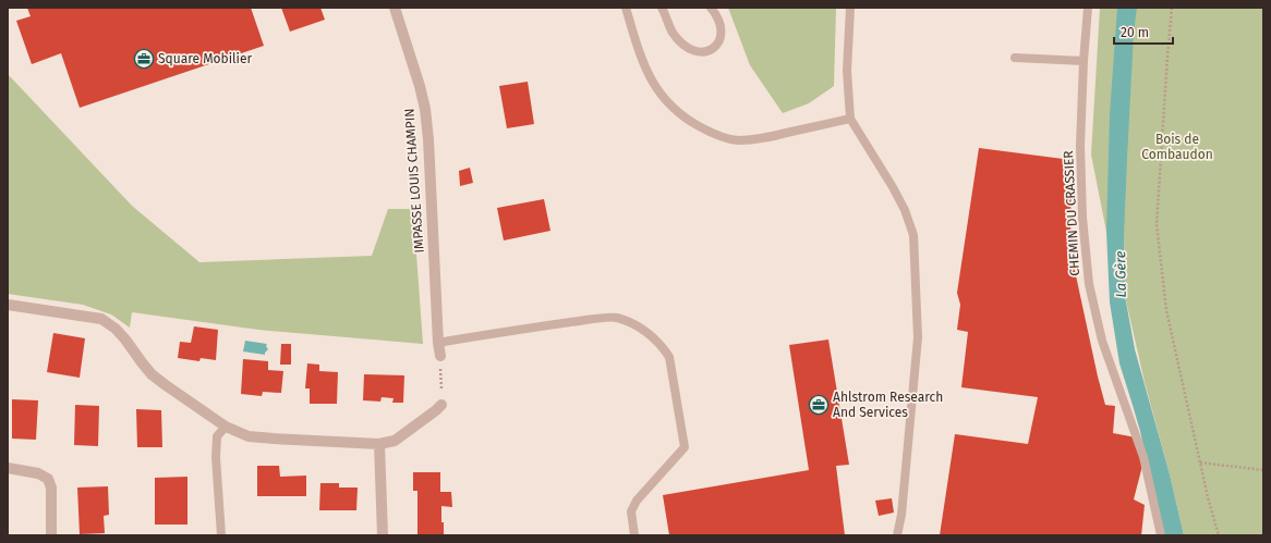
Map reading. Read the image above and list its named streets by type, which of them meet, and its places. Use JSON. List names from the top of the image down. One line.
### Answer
{"streets":{"street":["IMPASSE LOUIS CHAMPIN"],"lane":["CHEMIN DU CRASSIER"]},"water":["La Gère"],"parks":["Bois de Combaudon"],"places":{"office":["Square Mobilier","Ahlstrom Research And Services"]},"scale_bar":"20 m"}
